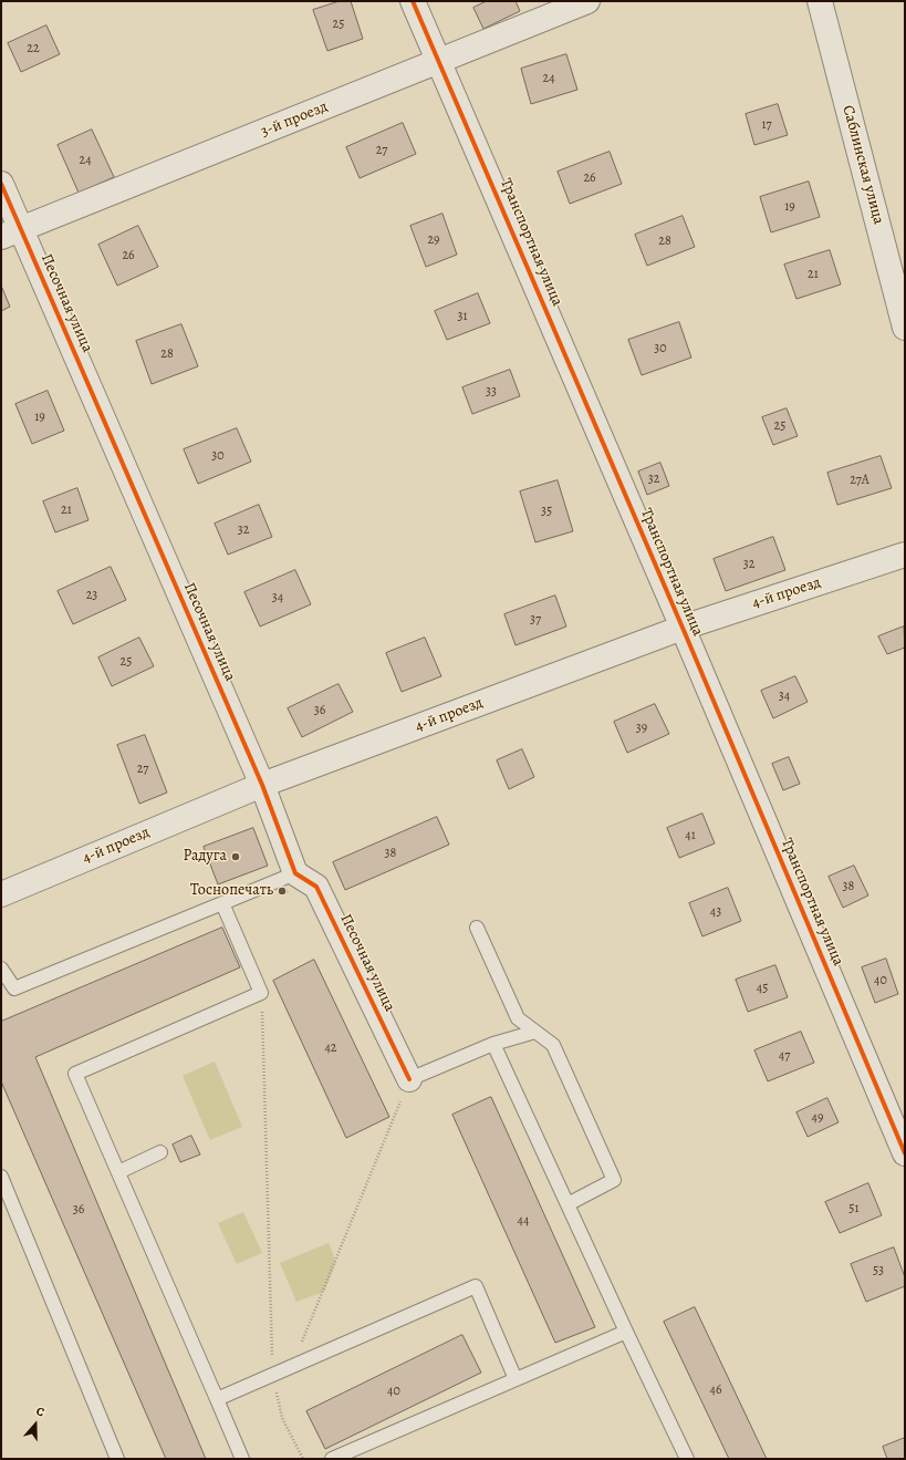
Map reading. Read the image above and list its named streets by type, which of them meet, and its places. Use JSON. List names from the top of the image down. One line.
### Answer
{"streets":{"street":["3-й проезд","Саблинская улица","Транспортная улица","Песочная улица","4-й проезд"]},"crossings":[["3-й проезд","Транспортная улица"],["3-й проезд","Песочная улица"],["Транспортная улица","4-й проезд"],["Песочная улица","4-й проезд"]],"places":["Радуга","Тоснопечать"],"house_numbers":["25","22","24","17","27","24","26","19","29","28","26","21","31","30","28","33","19","25","30","32","27А","21","35","32","32","23","34","37","25","34","36","39","27","41","38","38","43","40","45","42","47","49","51","36","44","53","46","40"],"north":"top"}
